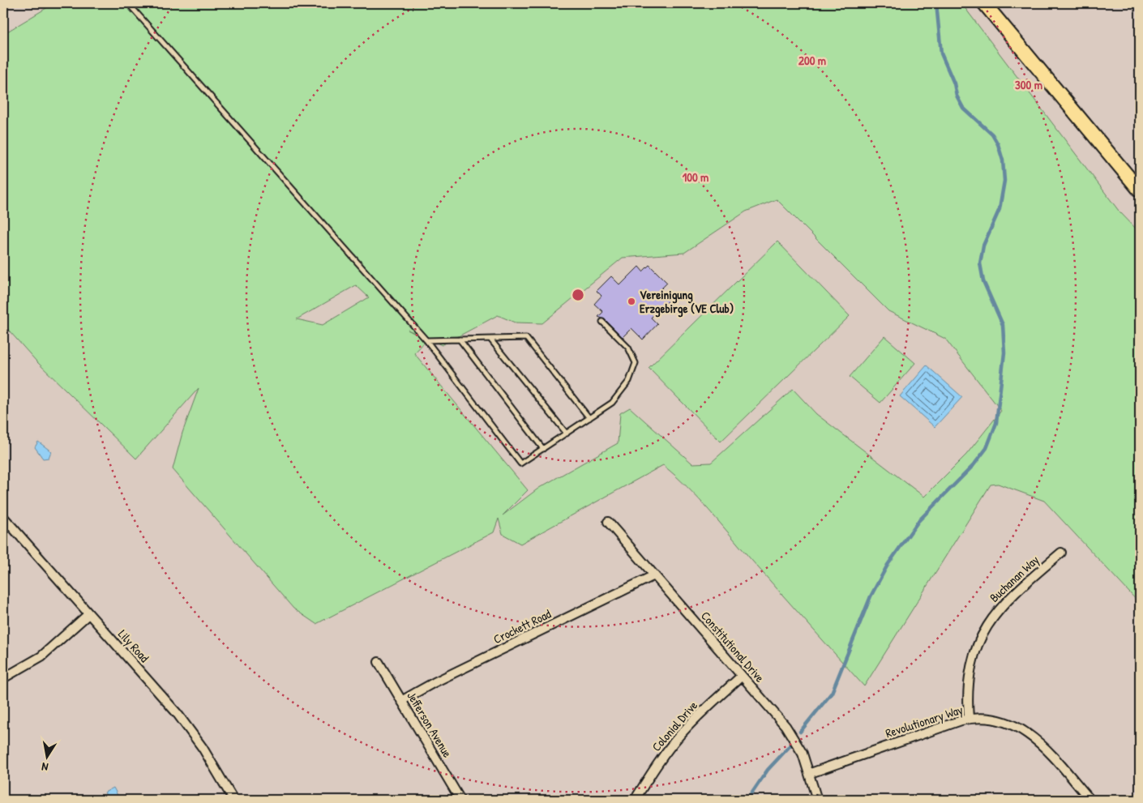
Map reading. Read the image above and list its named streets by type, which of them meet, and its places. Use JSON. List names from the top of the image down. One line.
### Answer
{"streets":{"street":["Buchanan Way","Crockett Road","Lily Road","Constitutional Drive","Revolutionary Way","Jefferson Avenue","Colonial Drive"]},"crossings":[["Buchanan Way","Revolutionary Way"],["Crockett Road","Constitutional Drive"],["Crockett Road","Jefferson Avenue"],["Constitutional Drive","Revolutionary Way"],["Constitutional Drive","Colonial Drive"]],"places":["Vereinigung Erzgebirge (VE Club)"],"north":"bottom","rings":["200 m","300 m","100 m"]}
